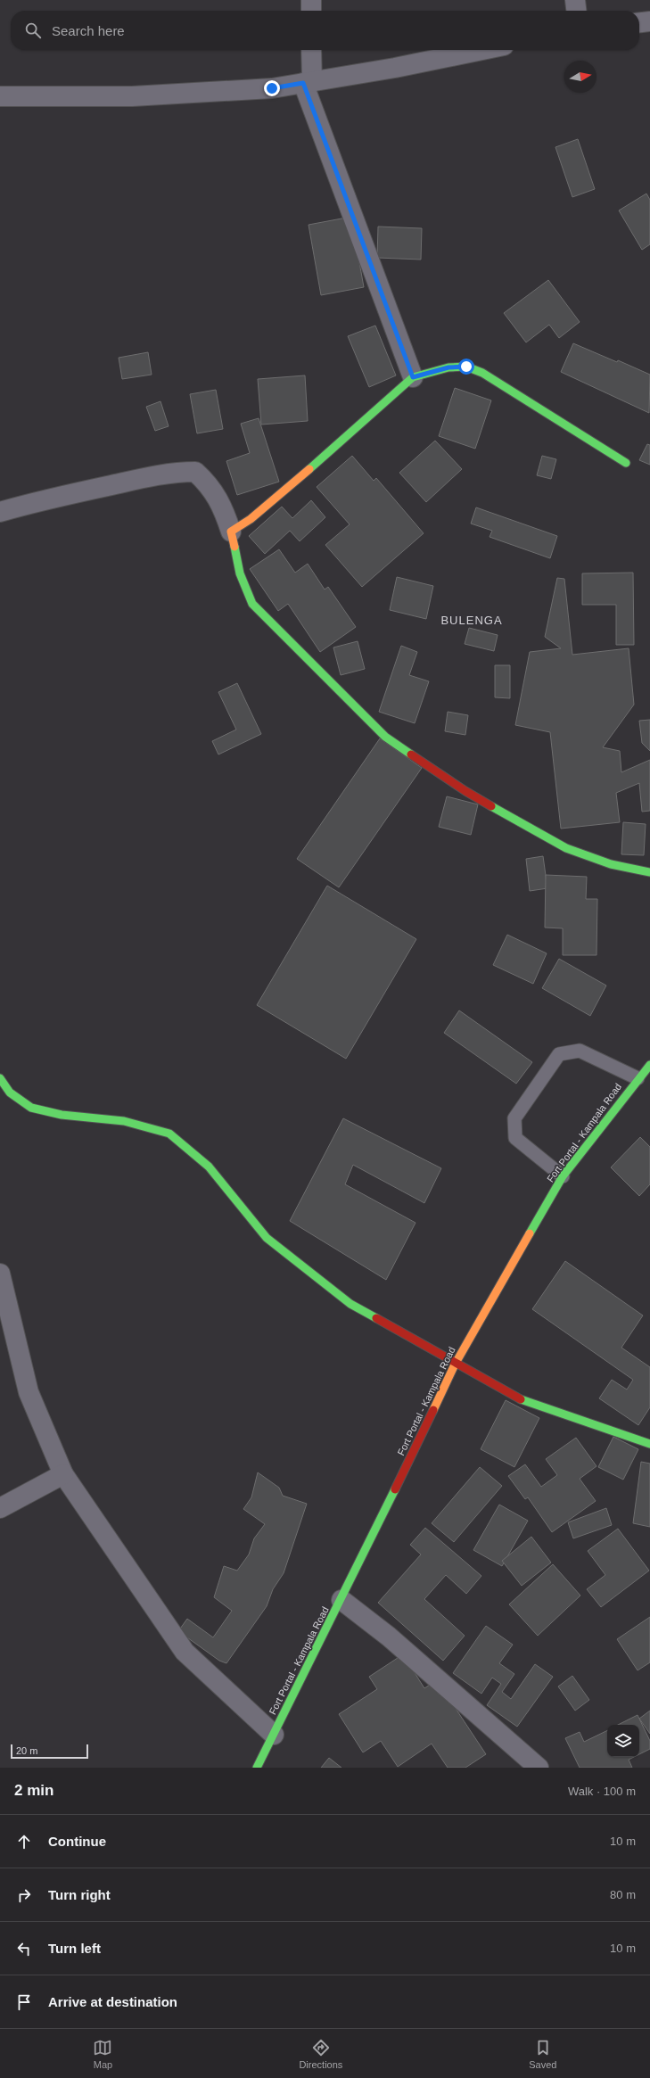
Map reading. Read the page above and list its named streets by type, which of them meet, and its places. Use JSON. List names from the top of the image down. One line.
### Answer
{"streets":{"street":["Fort Portal - Kampala Road"]},"districts":["BULENGA"],"scale_bar":"20 m","north":"right","page":{"search":"Search here","scale":"20 m","heading":["2 min","Walk · 100 m"],"list":[["Continue","10 m"],["Turn right","80 m"],["Turn left","10 m"],"Arrive at destination"],"nav":["Map","Directions","Saved"]}}
